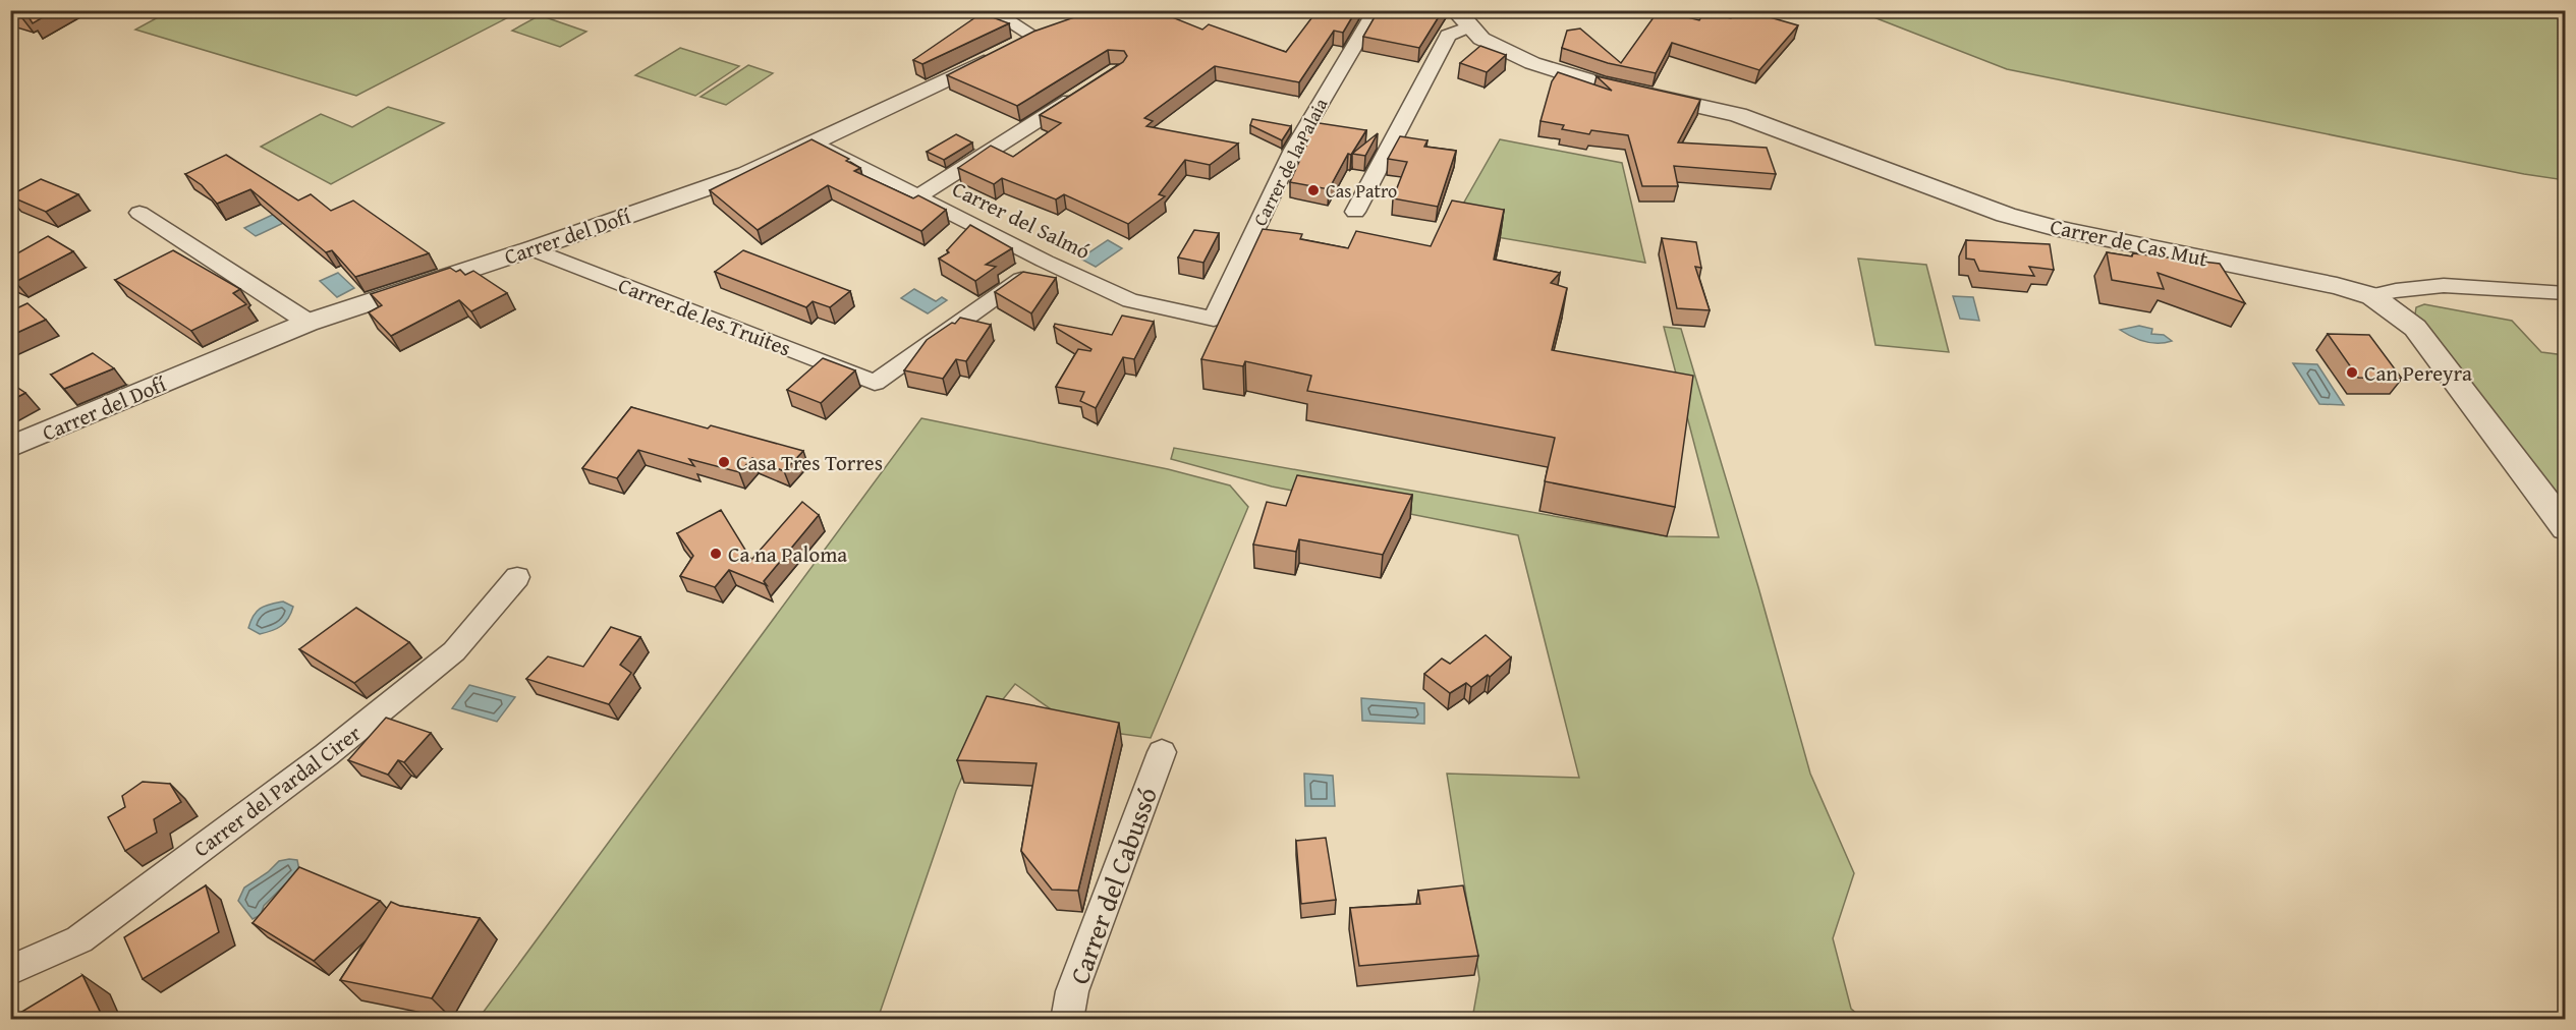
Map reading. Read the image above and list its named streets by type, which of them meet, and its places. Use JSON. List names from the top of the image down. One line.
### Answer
{"streets":{"street":["Carrer de la Palaia","Carrer del Salmó","Carrer del Dofí","Carrer de Cas Mut","Carrer de les Truites","Carrer del Pardal Cirer","Carrer del Cabussó"]},"crossings":[["Carrer de la Palaia","Carrer del Salmó"],["Carrer del Salmó","Carrer del Dofí"],["Carrer del Salmó","Carrer de les Truites"],["Carrer del Dofí","Carrer de les Truites"]],"places":["Cas Patro","Can Pereyra","Casa Tres Torres","Ca na Paloma"]}
